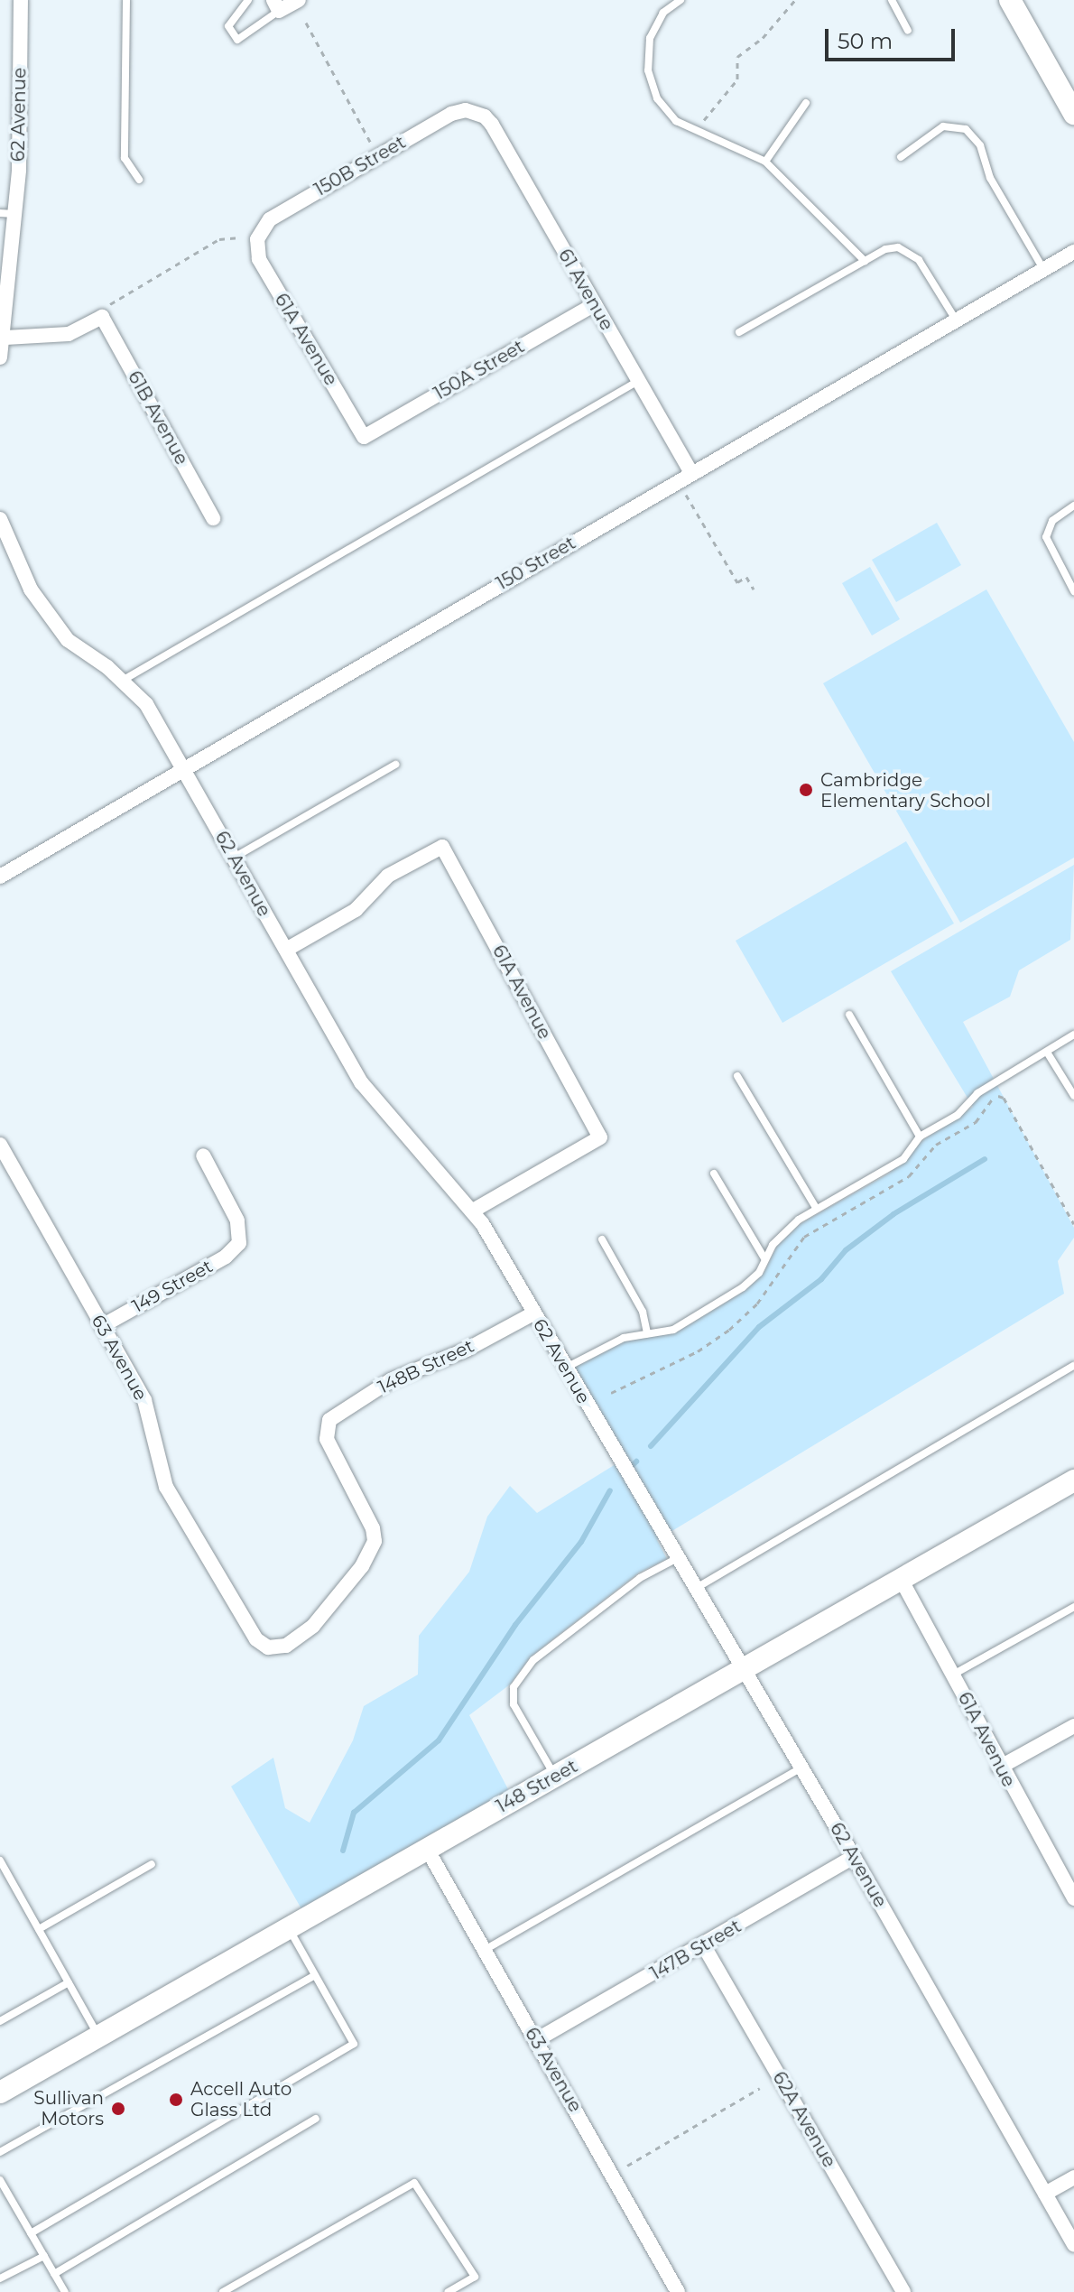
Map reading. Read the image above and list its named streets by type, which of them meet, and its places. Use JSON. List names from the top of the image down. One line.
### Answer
{"streets":{"main road":["148 Street"],"street":["62 Avenue","150B Street","61 Avenue","61A Avenue","150A Street","61B Avenue","150 Street","149 Street","63 Avenue","148B Street","147B Street","62A Avenue"]},"crossings":[["62 Avenue","61A Avenue"],["62 Avenue","150 Street"],["62 Avenue","148B Street"],["62 Avenue","148 Street"],["62 Avenue","147B Street"],["150B Street","61 Avenue"],["150B Street","61A Avenue"],["61 Avenue","150A Street"],["61 Avenue","150 Street"],["61A Avenue","150A Street"],["61A Avenue","148 Street"],["149 Street","63 Avenue"],["63 Avenue","148B Street"],["63 Avenue","148 Street"],["63 Avenue","147B Street"],["147B Street","62A Avenue"]],"places":["Cambridge Elementary School","Accell Auto Glass Ltd","Sullivan Motors"],"scale_bar":"50 m"}
